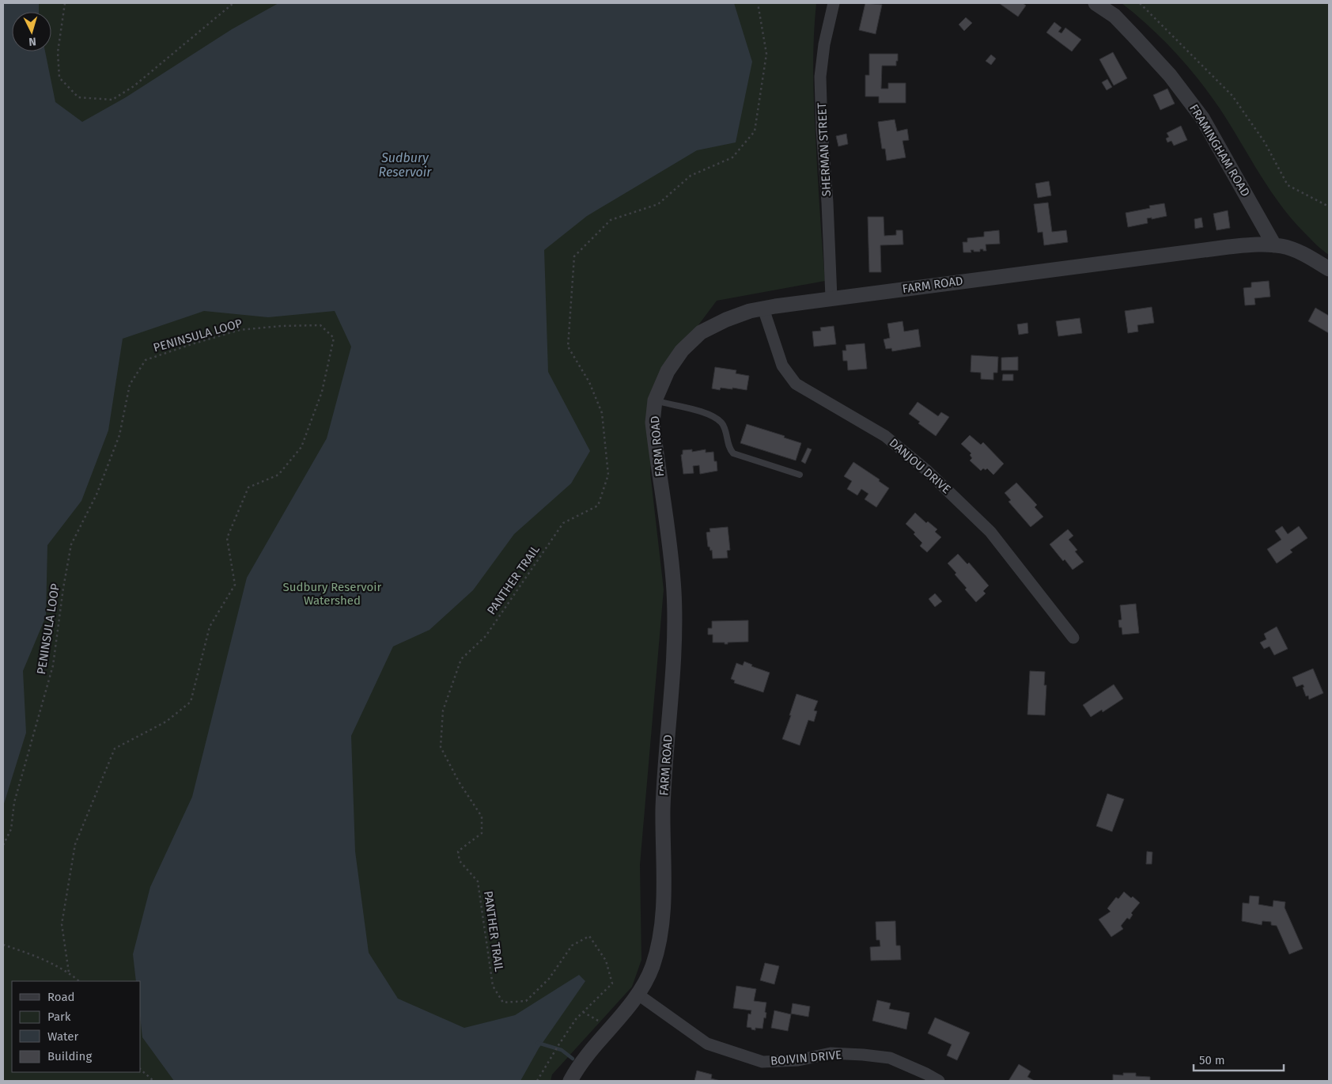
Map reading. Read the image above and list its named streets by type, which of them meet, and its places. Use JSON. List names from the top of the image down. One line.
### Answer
{"streets":{"street":["SHERMAN STREET","FRAMINGHAM ROAD","FARM ROAD","DANJOU DRIVE","BOIVIN DRIVE"],"path":["PENINSULA LOOP","PANTHER TRAIL"]},"crossings":[["SHERMAN STREET","FARM ROAD"],["FRAMINGHAM ROAD","FARM ROAD"],["FARM ROAD","DANJOU DRIVE"],["FARM ROAD","BOIVIN DRIVE"]],"water":["Sudbury Reservoir"],"parks":["Sudbury Reservoir Watershed"],"legend":["Road","Park","Water","Building"],"scale_bar":"50 m","north":"bottom"}
